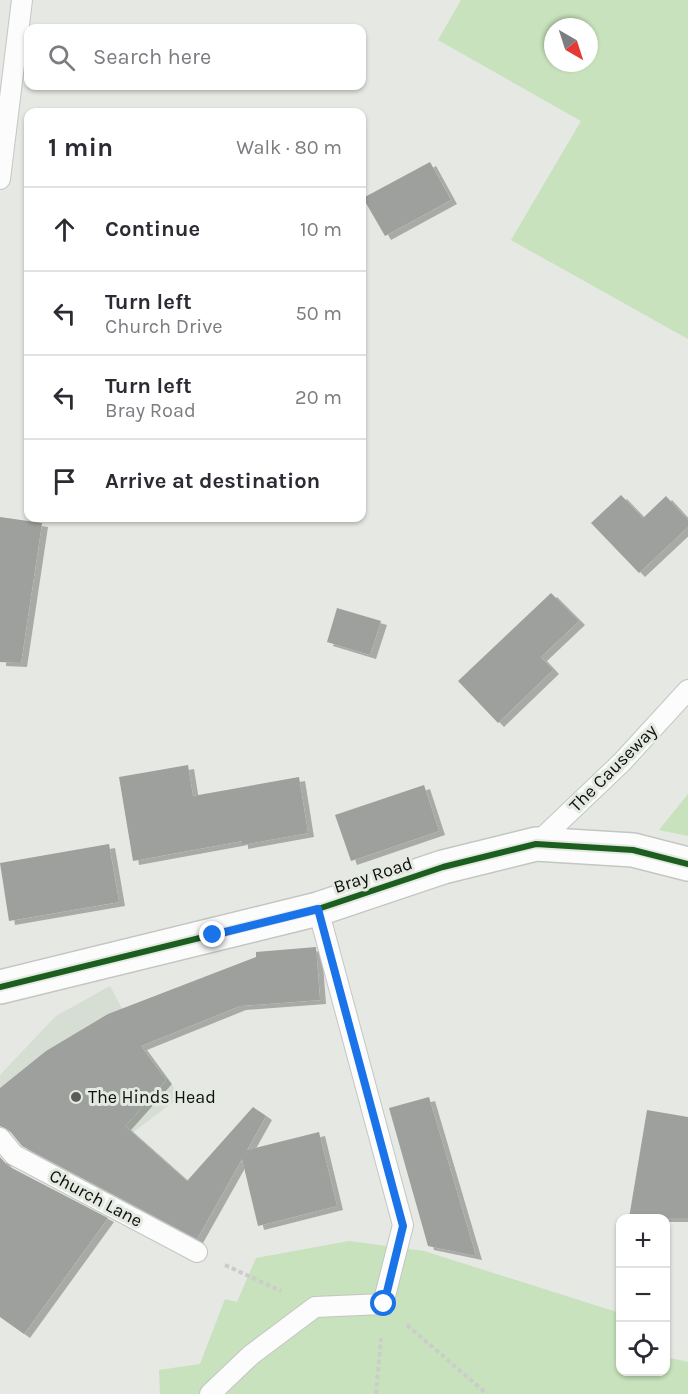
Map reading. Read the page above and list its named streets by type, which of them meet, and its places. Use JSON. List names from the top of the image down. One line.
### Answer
{"streets":{"main road":["Bray Road"],"lane":["The Causeway","Church Lane"]},"crossings":[["The Causeway","Bray Road"]],"places":["The Hinds Head"],"north":"bottom right","page":{"search":"Search here","heading":["1 min","Walk · 80 m"],"list":[["Continue","10 m"],["Turn left","Church Drive","50 m"],["Turn left","Bray Road","20 m"],"Arrive at destination"],"map_buttons":["+","−"]}}
